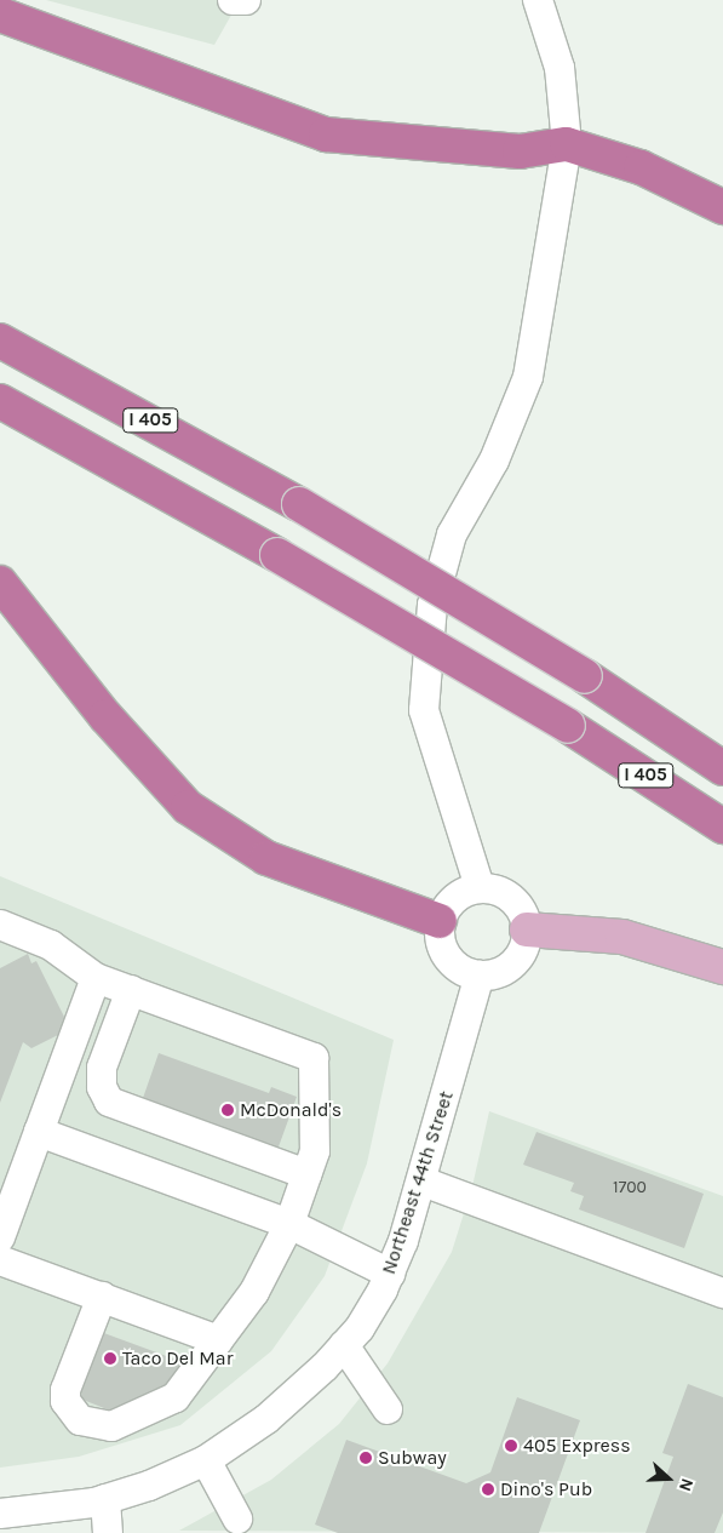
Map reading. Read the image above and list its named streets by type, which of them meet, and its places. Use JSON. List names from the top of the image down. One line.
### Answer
{"streets":{"highway":["I 405"],"street":["Northeast 44th Street"]},"places":["McDonald's","Taco Del Mar","405 Express","Subway","Dino's Pub"],"house_numbers":["1700"],"north":"right"}
